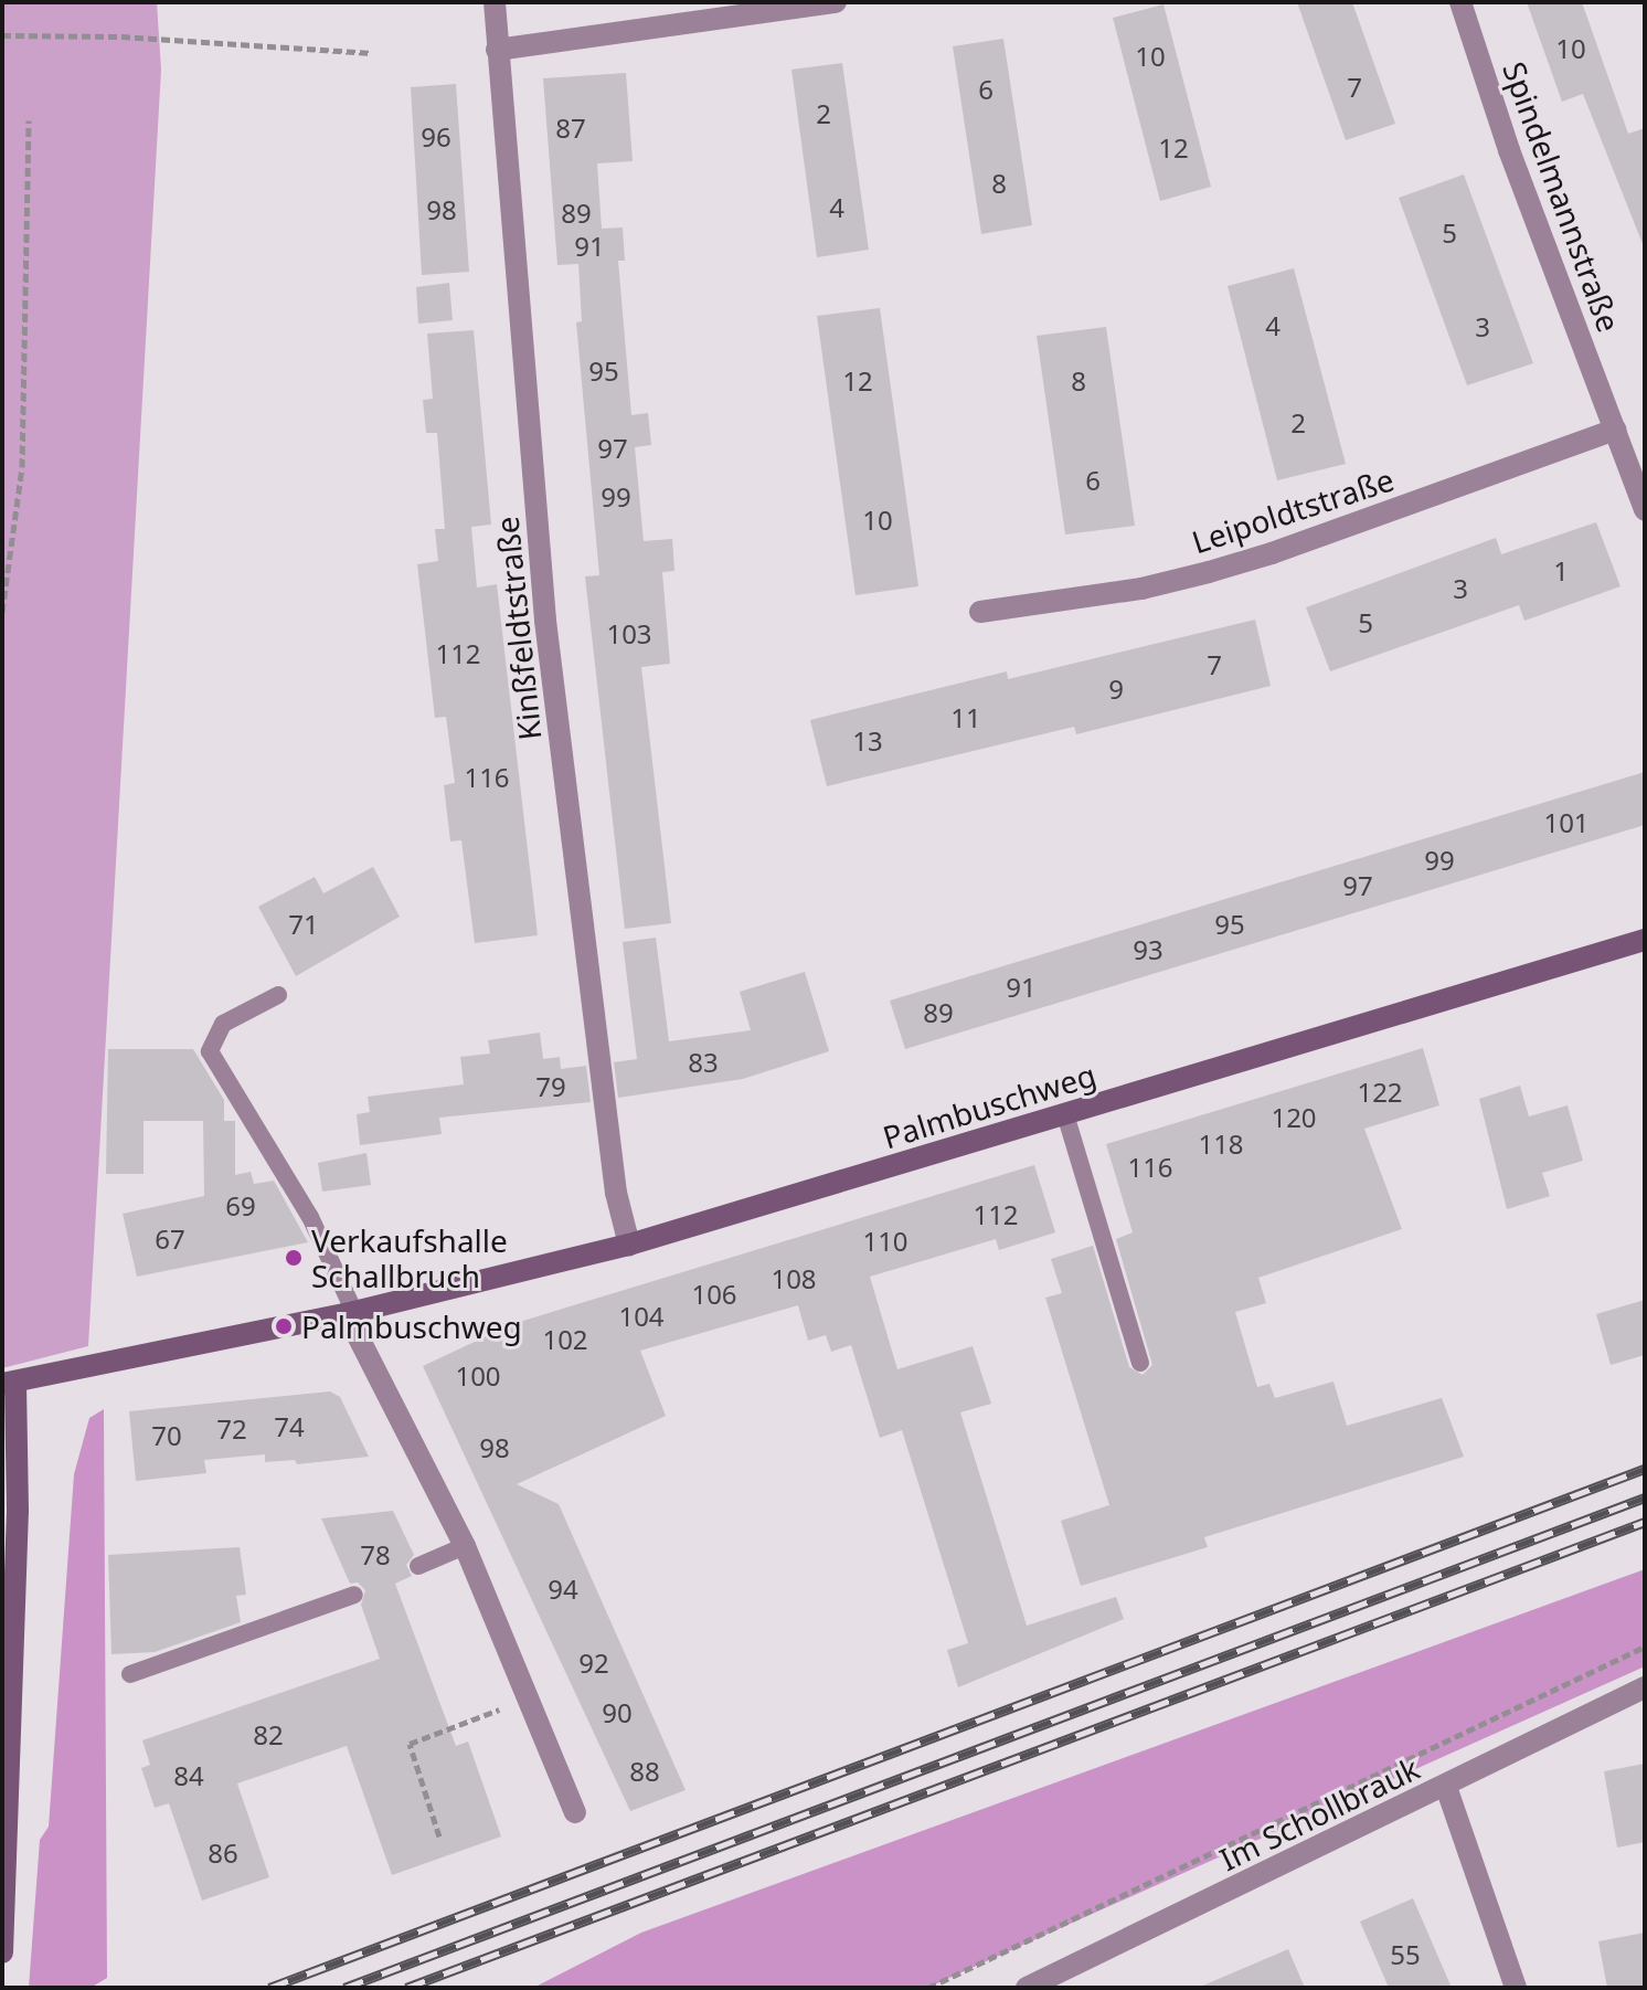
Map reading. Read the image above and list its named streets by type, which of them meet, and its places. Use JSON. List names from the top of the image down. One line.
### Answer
{"streets":{"street":["Spindelmannstraße","Leipoldtstraße","Kinßfeldtstraße","Palmbuschweg","Im Schollbrauk"]},"crossings":[["Spindelmannstraße","Leipoldtstraße"],["Kinßfeldtstraße","Palmbuschweg"]],"places":["Verkaufshalle Schallbruch","Palmbuschweg"],"house_numbers":["10","10","7","6","2","87","96","12","8","4","98","89","5","91","4","3","95","12","8","2","97","6","99","10","1","3","5","103","112","7","9","11","13","116","101","99","97","71","95","93","91","89","83","79","122","120","118","116","69","112","67","110","108","106","104","102","100","74","72","70","98","78","94","92","90","82","88","84","86","55"]}
